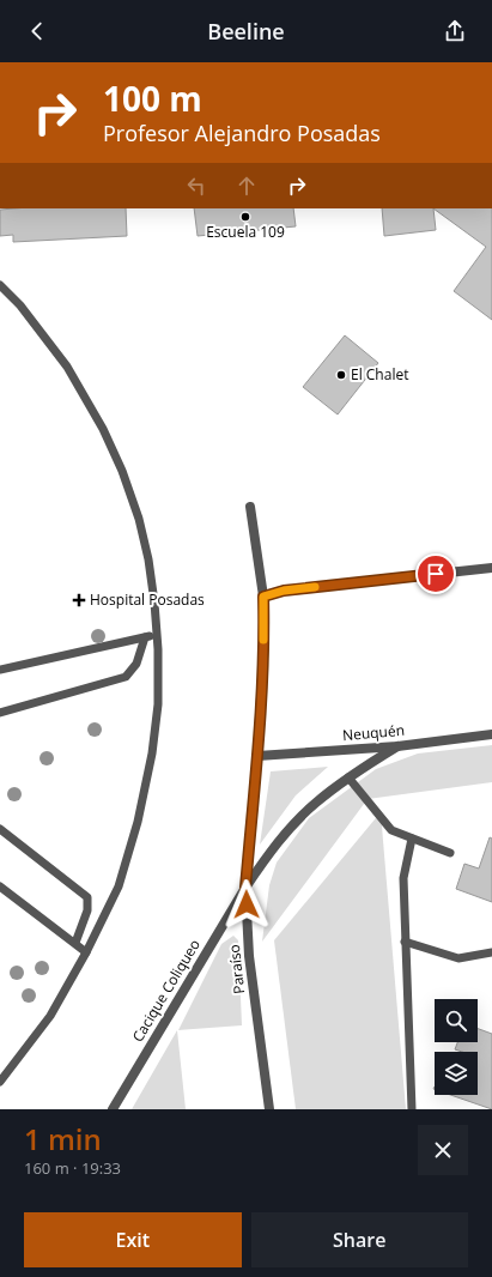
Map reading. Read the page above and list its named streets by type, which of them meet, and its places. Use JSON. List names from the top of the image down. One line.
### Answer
{"streets":{"street":["Neuquén","Paraíso","Cacique Coliqueo"]},"crossings":[["Neuquén","Paraíso"],["Neuquén","Cacique Coliqueo"],["Paraíso","Cacique Coliqueo"]],"places":{"other":["Escuela 109","El Chalet"],"health":["Hospital Posadas"]},"page":{"header":"Beeline","turn":["100 m","Profesor Alejandro Posadas"],"heading":["1 min","160 m · 19:33"],"buttons":["Exit","Share"]}}
